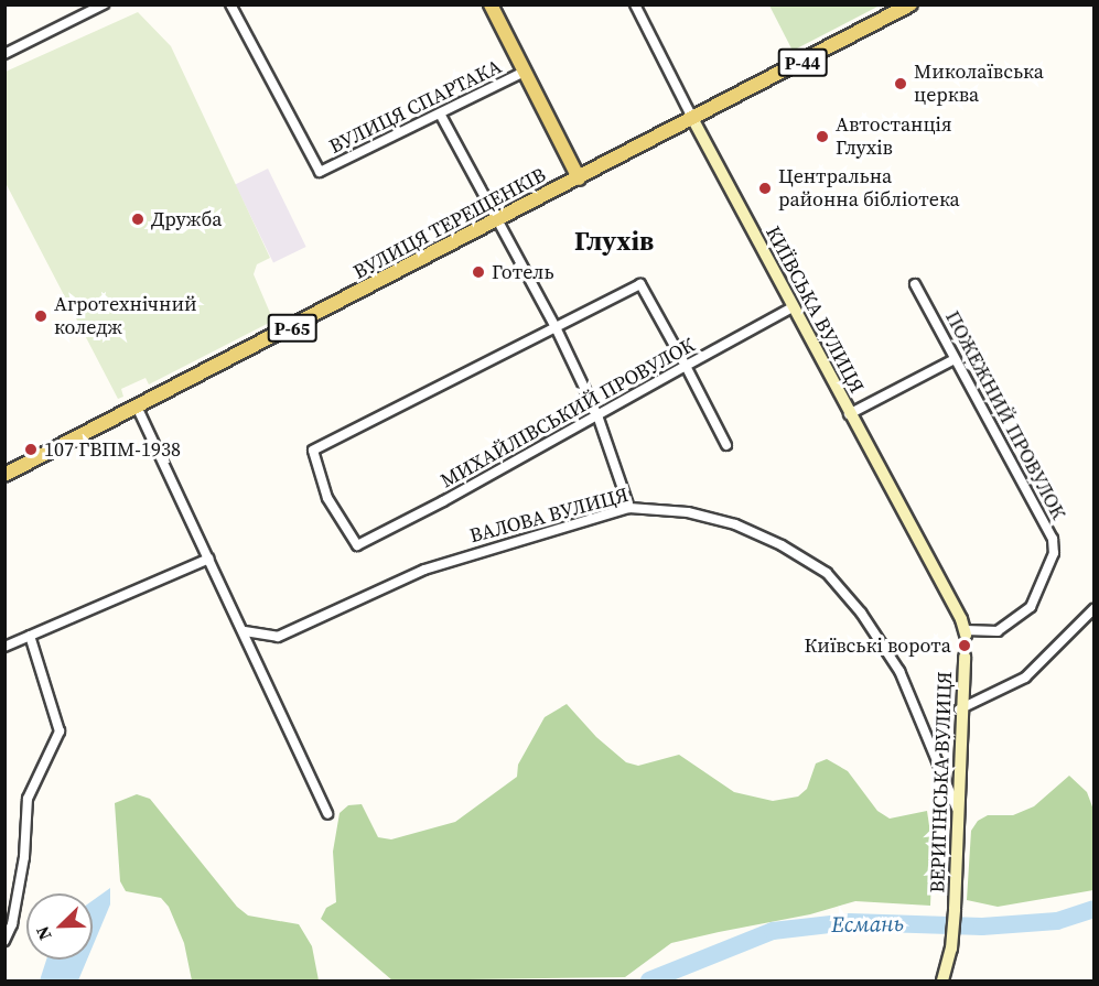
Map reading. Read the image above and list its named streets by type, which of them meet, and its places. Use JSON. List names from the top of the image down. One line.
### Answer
{"streets":{"main road":["Р-44","ВУЛИЦЯ ТЕРЕЩЕНКІВ","Р-65"],"street":["ВУЛИЦЯ СПАРТАКА","КИЇВСЬКА ВУЛИЦЯ","МИХАЙЛІВСЬКИЙ ПРОВУЛОК","ПОЖЕЖНИЙ ПРОВУЛОК","ВАЛОВА ВУЛИЦЯ","ВЕРИГІНСЬКА ВУЛИЦЯ"]},"crossings":[["ВУЛИЦЯ ТЕРЕЩЕНКІВ","КИЇВСЬКА ВУЛИЦЯ"],["КИЇВСЬКА ВУЛИЦЯ","МИХАЙЛІВСЬКИЙ ПРОВУЛОК"],["КИЇВСЬКА ВУЛИЦЯ","ПОЖЕЖНИЙ ПРОВУЛОК"],["ВАЛОВА ВУЛИЦЯ","ВЕРИГІНСЬКА ВУЛИЦЯ"]],"districts":["Глухів"],"water":["Есмань"],"places":["Миколаївська церква","Автостанція Глухів","Центральна районна бібліотека","Дружба","Готель","Агротехнічний коледж","107 ГВПМ-1938","Київські ворота"],"north":"bottom left"}
